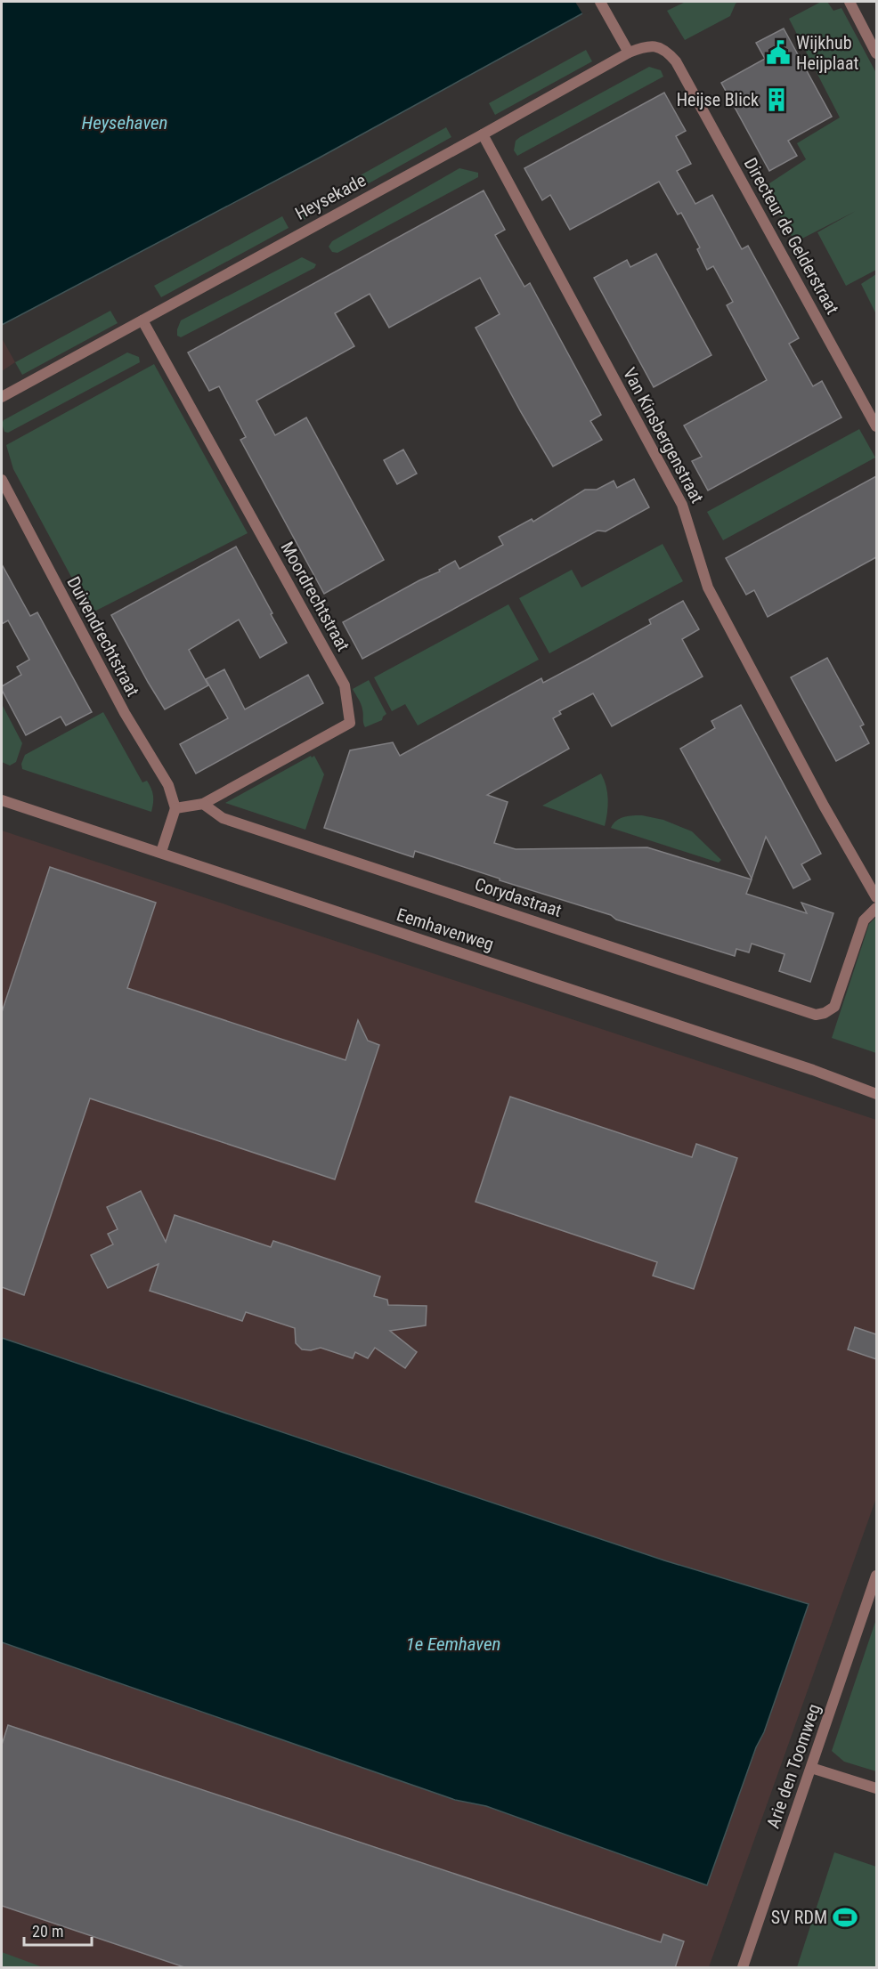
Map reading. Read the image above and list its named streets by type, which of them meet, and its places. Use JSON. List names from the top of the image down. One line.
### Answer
{"streets":{"street":["Heysekade","Directeur de Gelderstraat","Van Kinsbergenstraat","Moordrechtstraat","Duivendrechtstraat","Corydastraat","Eemhavenweg","Arie den Toomweg"]},"crossings":[["Heysekade","Directeur de Gelderstraat"],["Heysekade","Van Kinsbergenstraat"],["Heysekade","Moordrechtstraat"],["Moordrechtstraat","Duivendrechtstraat"],["Moordrechtstraat","Corydastraat"]],"water":["Heysehaven","1e Eemhaven"],"places":{"public building":["Wijkhub Heijplaat"],"building":["Heijse Blick"],"sports":["SV RDM"]},"scale_bar":"20 m"}
